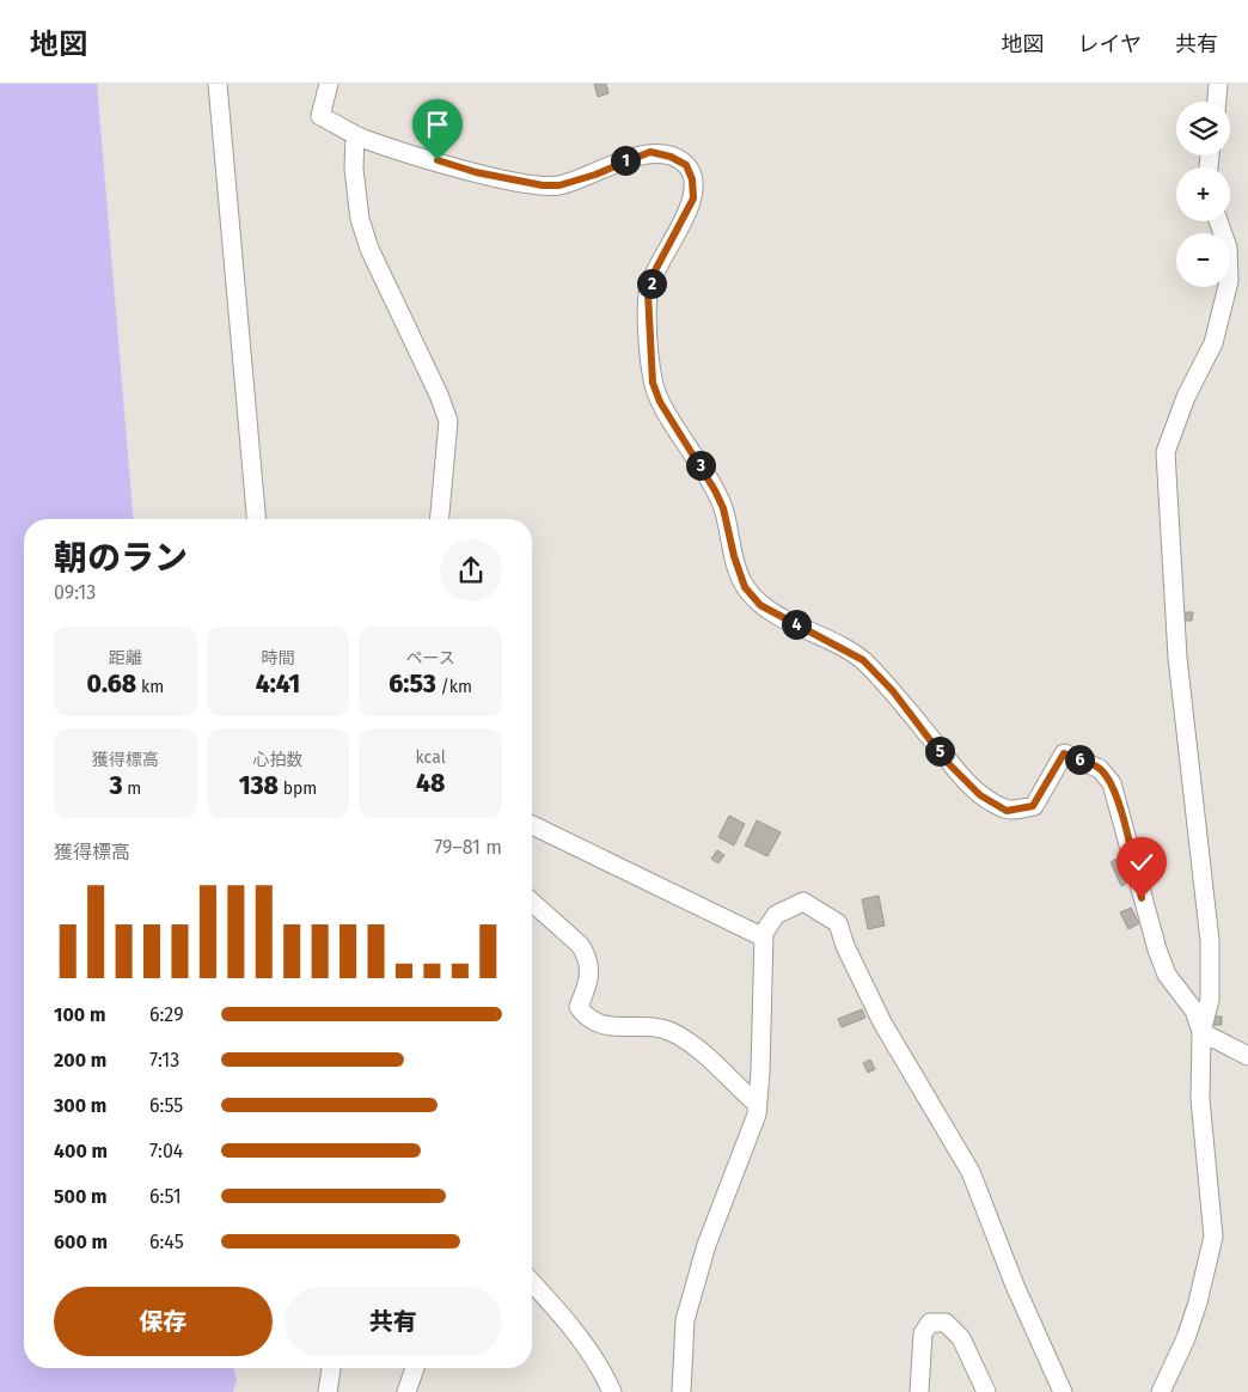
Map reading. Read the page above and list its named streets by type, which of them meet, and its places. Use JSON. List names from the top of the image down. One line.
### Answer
{"page":{"header":"地図","nav":["地図","レイヤ","共有"],"map_buttons":["+","−"],"pins":["1","2","3","4","5","6"],"heading":["朝のラン","09:13"],"stats":[["距離","0.68 km"],["時間","4:41"],["ペース","6:53 /km"],["獲得標高","3 m"],["心拍数","138 bpm"],["kcal","48"]],"chart":["獲得標高","79–81 m"],"list":[{"name":"100 m","note":"6:29"},{"name":"200 m","note":"7:13"},{"name":"300 m","note":"6:55"},{"name":"400 m","note":"7:04"},{"name":"500 m","note":"6:51"},{"name":"600 m","note":"6:45"}],"buttons":["保存","共有"]}}
